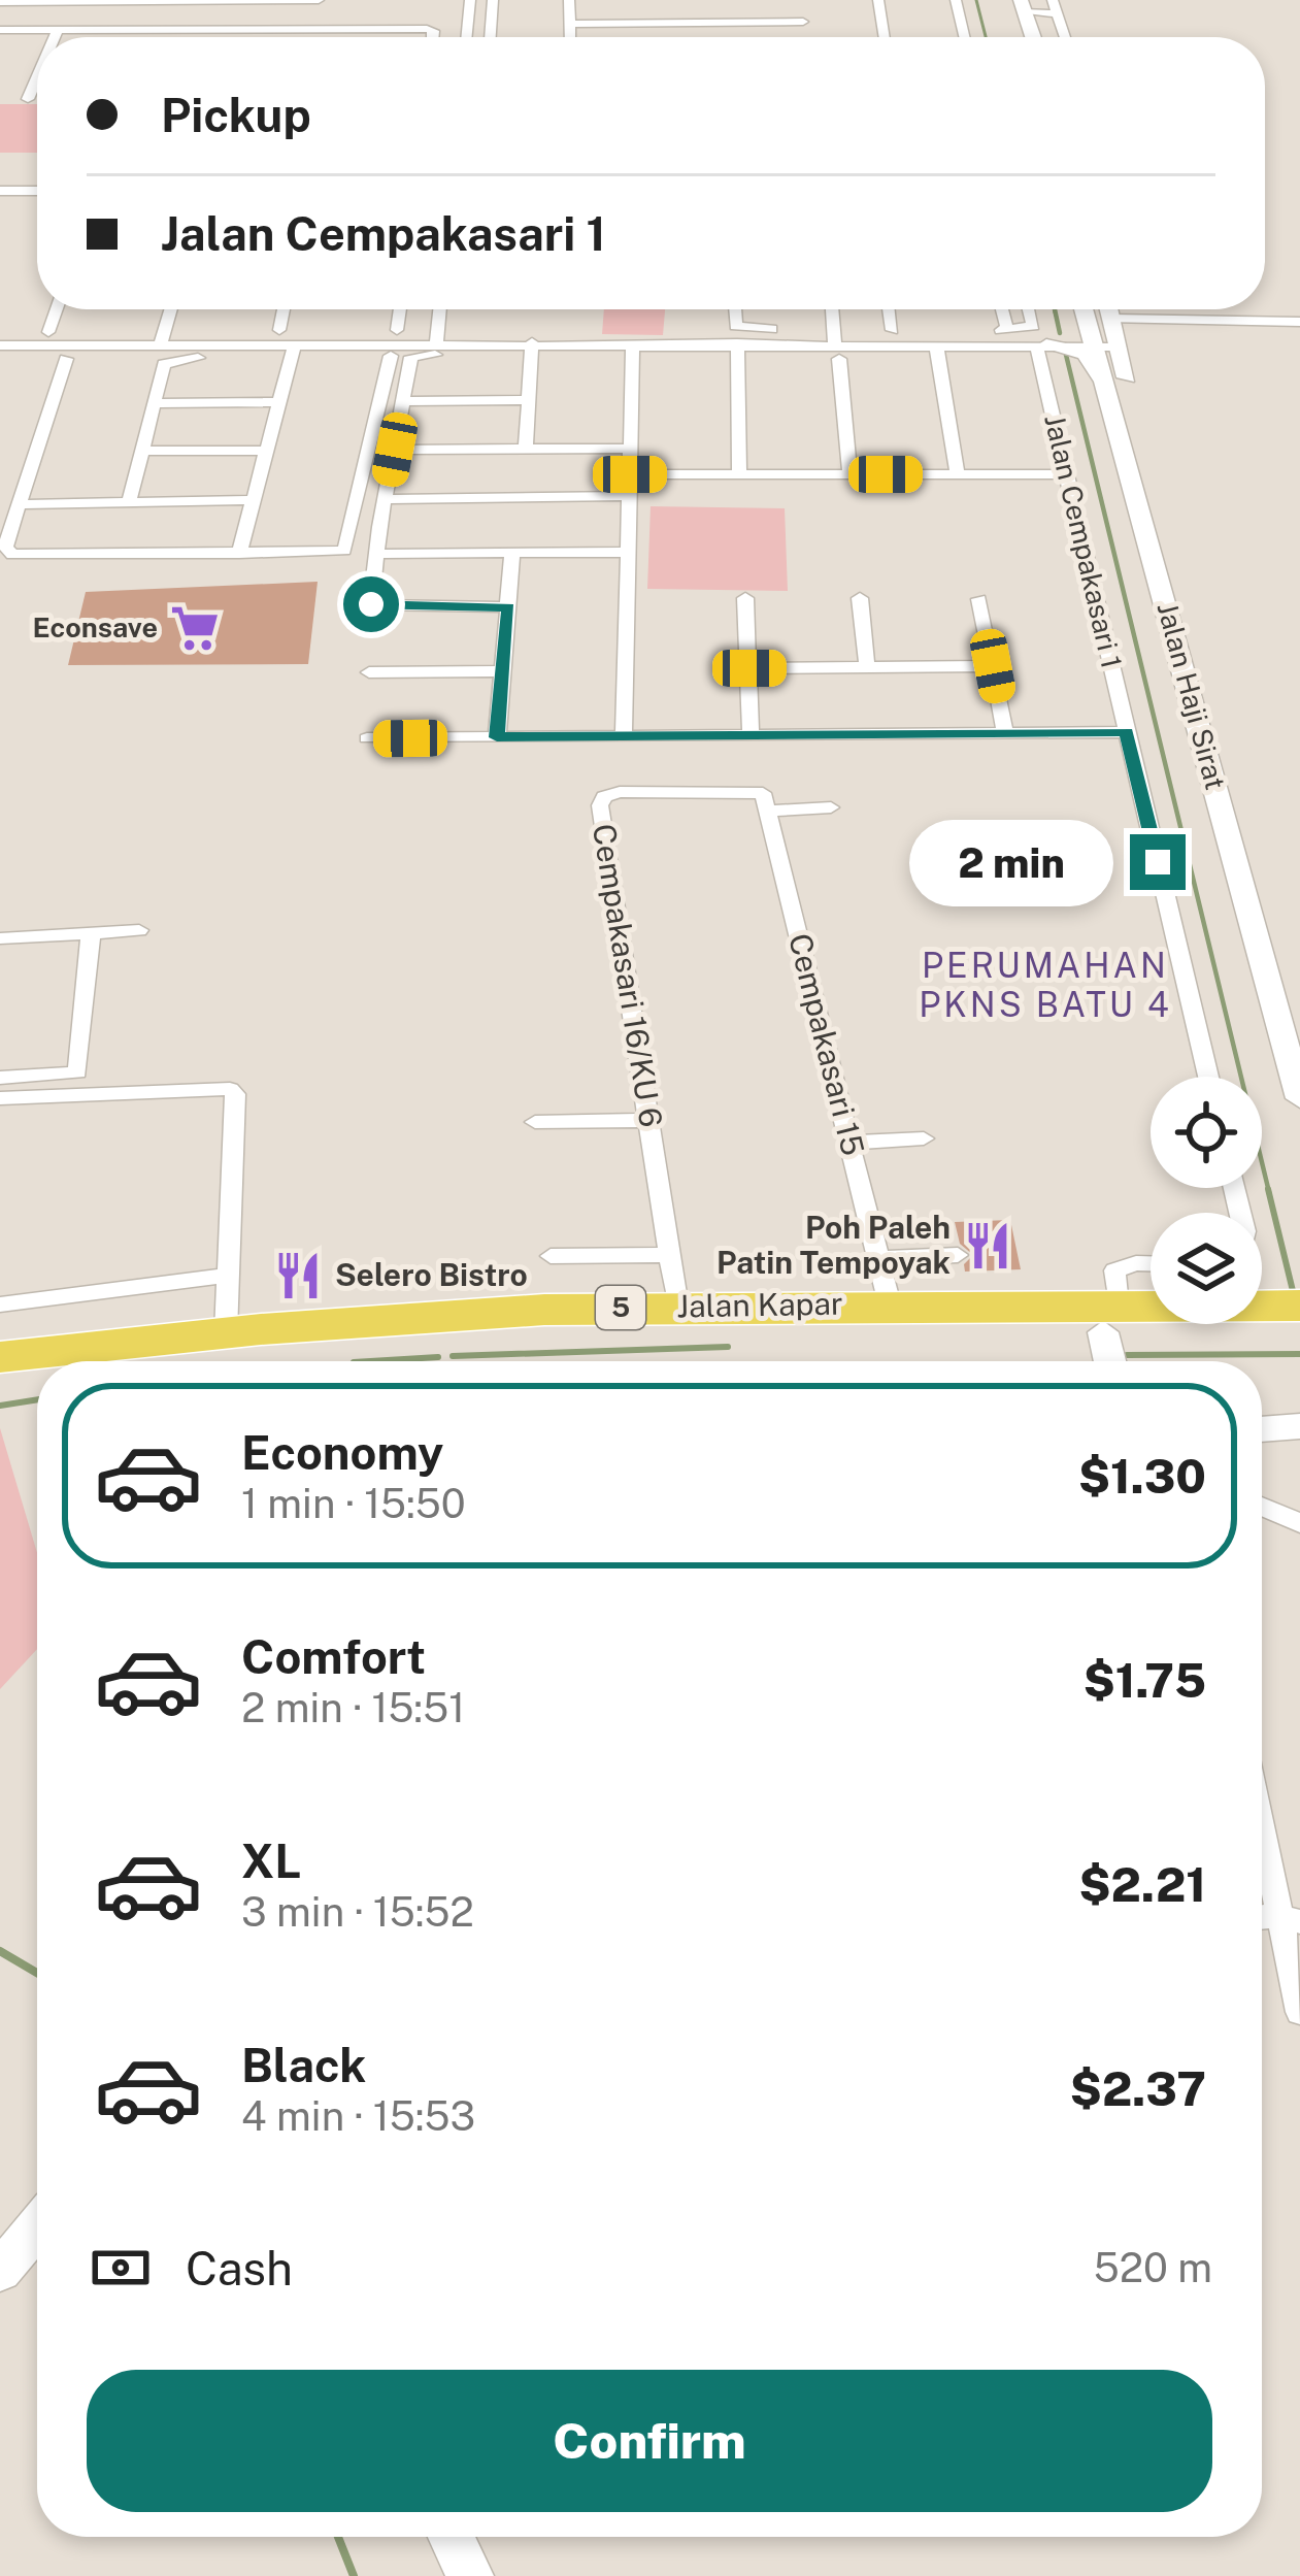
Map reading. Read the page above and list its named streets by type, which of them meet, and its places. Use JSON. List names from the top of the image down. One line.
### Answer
{"streets":{"highway":["Jalan Kapar","5"],"main road":["Jalan Haji Sirat"],"street":["Jalan Cempakasari 1","Cempakasari 16/KU 6","Cempakasari 15"]},"crossings":[["Cempakasari 16/KU 6","Cempakasari 15"],["Cempakasari 16/KU 6","Jalan Kapar"],["Cempakasari 15","Jalan Kapar"]],"districts":["PERUMAHAN PKNS BATU 4"],"places":{"supermarket":["Econsave"],"restaurant":["Poh Paleh Patin Tempoyak","Selero Bistro"]},"page":{"banner":["Pickup","Jalan Cempakasari 1"],"bubble":"2 min","list":[{"name":"Economy","note":"1 min · 15:50","value":"$1.30"},{"name":"Comfort","note":"2 min · 15:51","value":"$1.75"},{"name":"XL","note":"3 min · 15:52","value":"$2.21"},{"name":"Black","note":"4 min · 15:53","value":"$2.37"}],"pay":["Cash","520 m"],"buttons":"Confirm"}}
